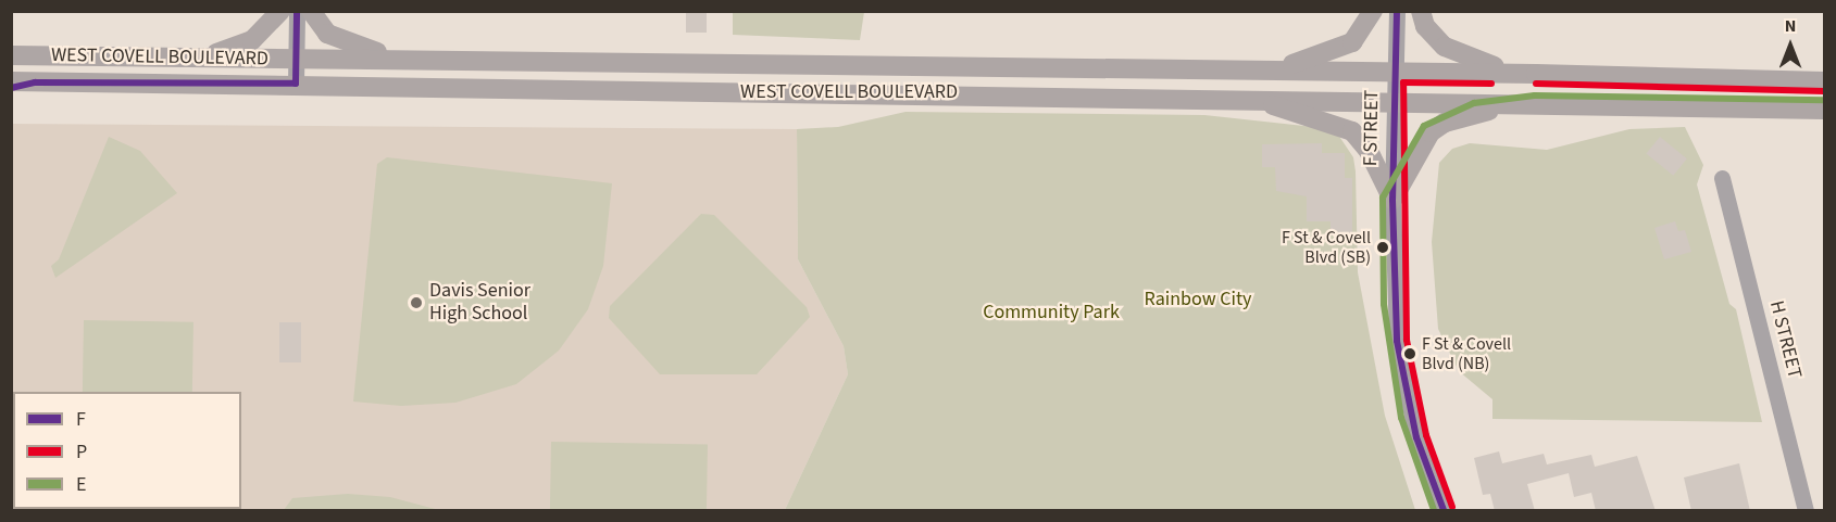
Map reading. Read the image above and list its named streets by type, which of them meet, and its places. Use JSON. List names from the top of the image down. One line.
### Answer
{"streets":{"main road":["WEST COVELL BOULEVARD"],"street":["F STREET","H STREET"]},"crossings":[["WEST COVELL BOULEVARD","F STREET"]],"parks":["Rainbow City","Community Park"],"places":["F St & Covell Blvd (SB)","Davis Senior High School","F St & Covell Blvd (NB)"],"lines":["transit line F","transit line P","transit line E"],"legend":["F","P","E"],"north":"top"}
